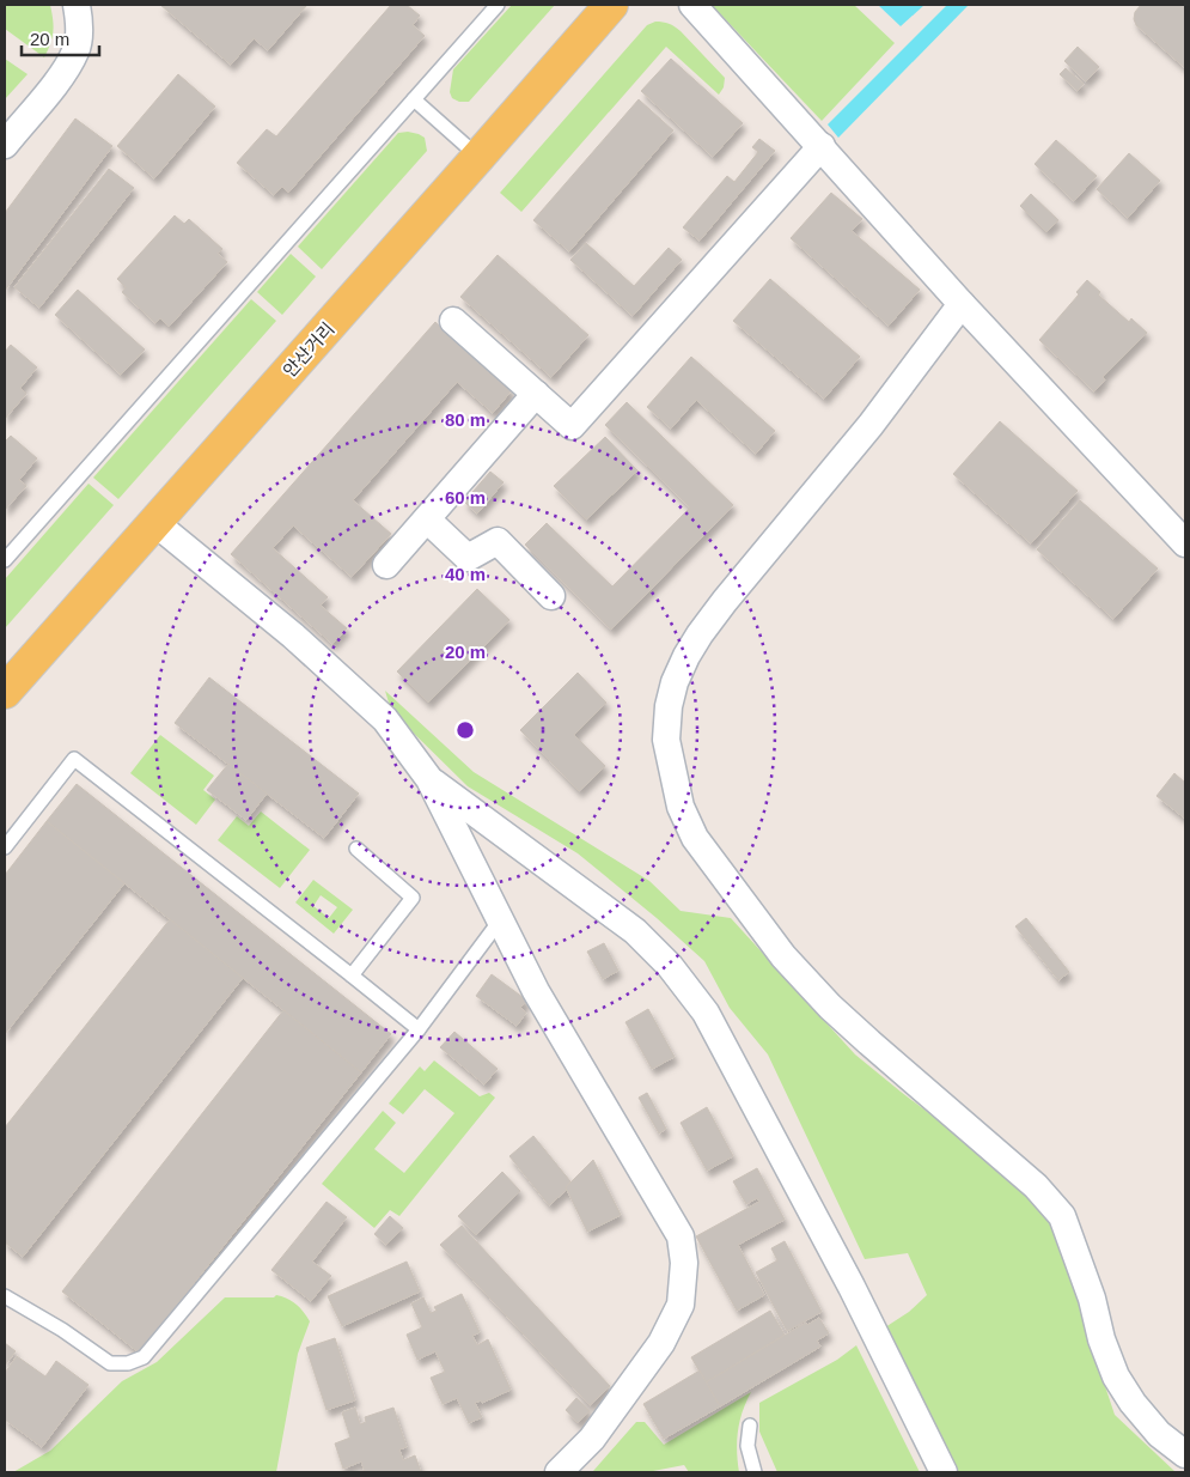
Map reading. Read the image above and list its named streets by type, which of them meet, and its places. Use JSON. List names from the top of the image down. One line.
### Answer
{"streets":{"main road":["안산거리"]},"scale_bar":"20 m","rings":["80 m","60 m","40 m","20 m"]}
